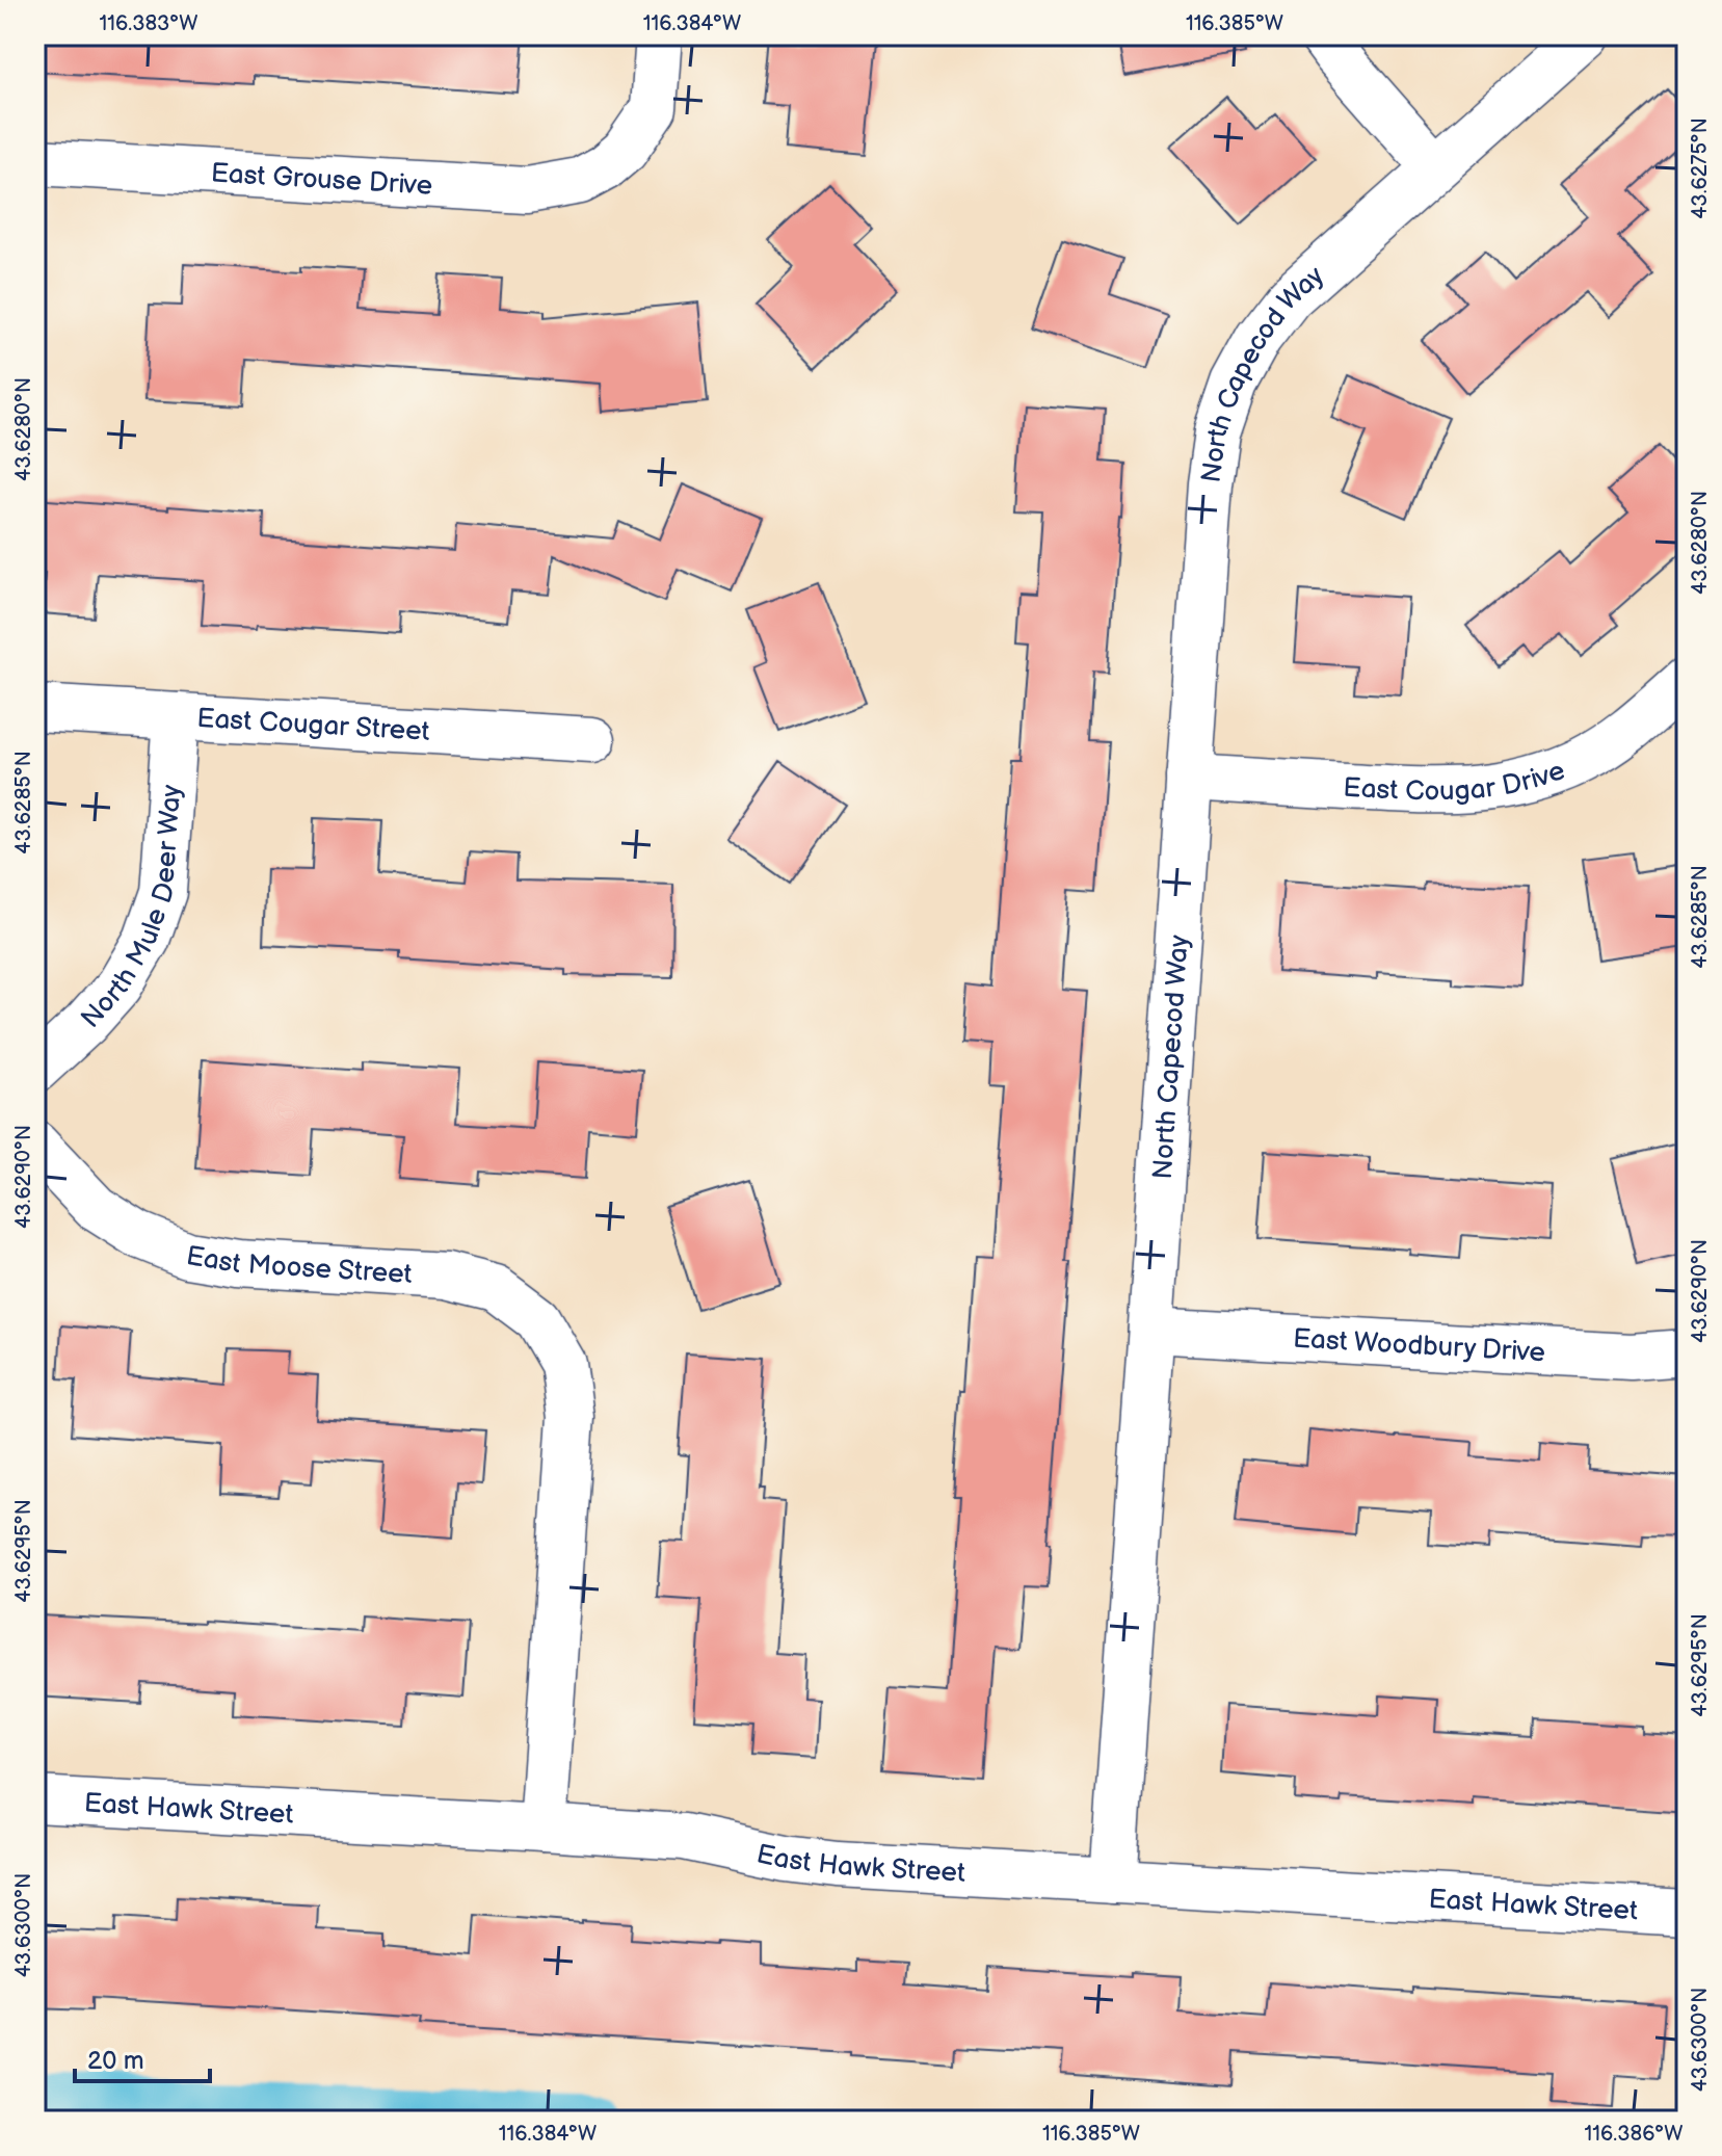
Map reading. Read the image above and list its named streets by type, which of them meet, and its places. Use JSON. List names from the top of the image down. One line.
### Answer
{"streets":{"street":["East Grouse Drive","North Capecod Way","East Cougar Street","East Cougar Drive","North Mule Deer Way","East Moose Street","East Woodbury Drive","East Hawk Street"]},"crossings":[["North Capecod Way","East Cougar Drive"],["North Capecod Way","East Woodbury Drive"],["North Capecod Way","East Hawk Street"],["East Cougar Street","North Mule Deer Way"],["East Moose Street","East Hawk Street"]],"scale_bar":"20 m","coordinates":["116.383°W","116.384°W","116.385°W","43.6275°N","43.6280°N","43.6285°N","43.6290°N","43.6295°N","43.6300°N","116.386°W"]}
